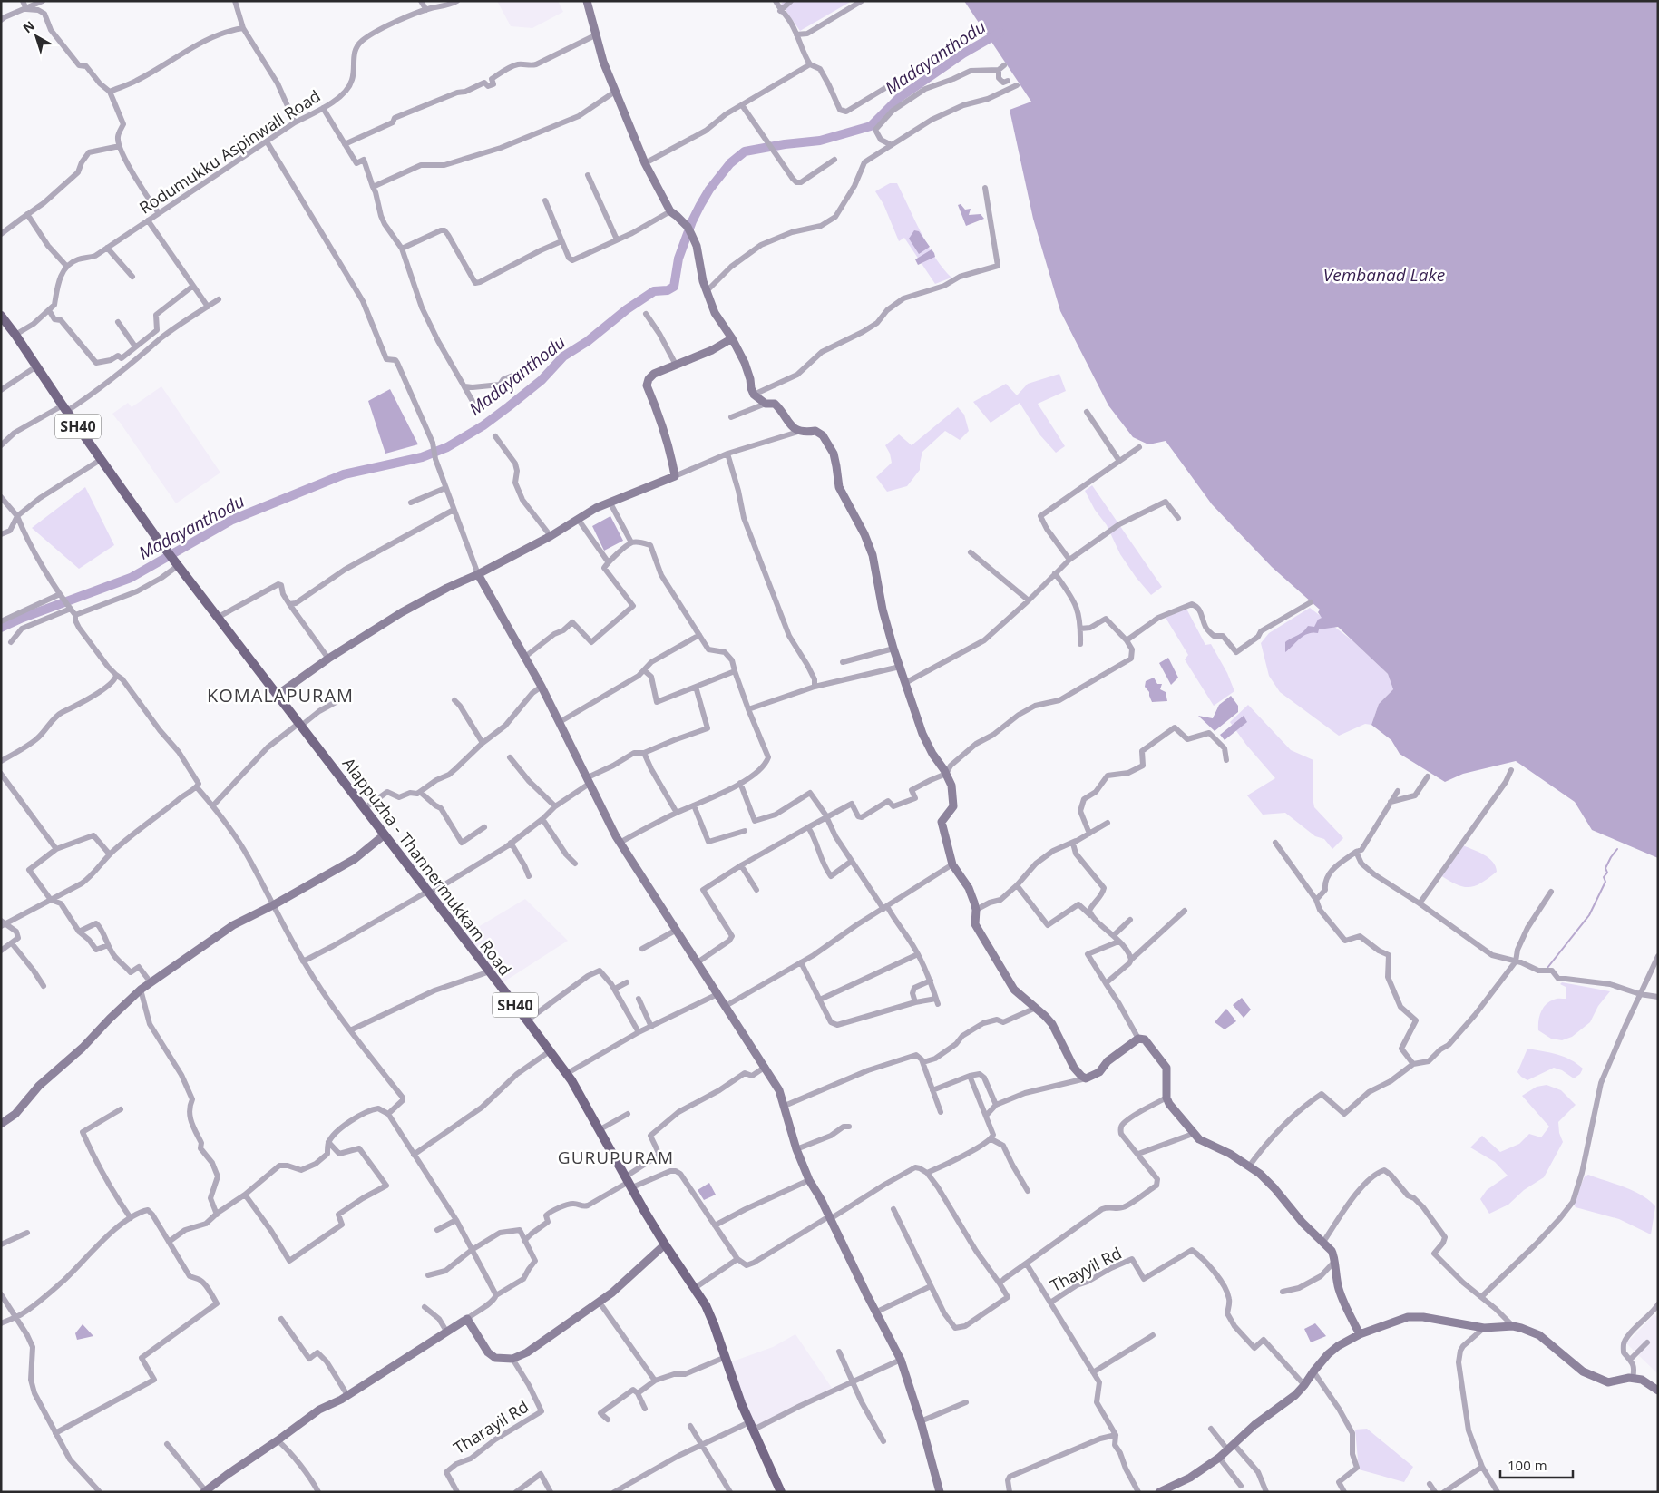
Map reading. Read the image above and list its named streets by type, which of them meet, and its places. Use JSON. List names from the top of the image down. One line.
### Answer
{"streets":{"main road":["SH40","Alappuzha - Thannermukkam Road"],"street":["Rodumukku Aspinwall Road","Thayyil Rd","Tharayil Rd"]},"crossings":[["SH40","Alappuzha - Thannermukkam Road"]],"districts":["KOMALAPURAM","GURUPURAM"],"water":["Madayanthodu","Vembanad Lake"],"scale_bar":"100 m","north":"top left"}
